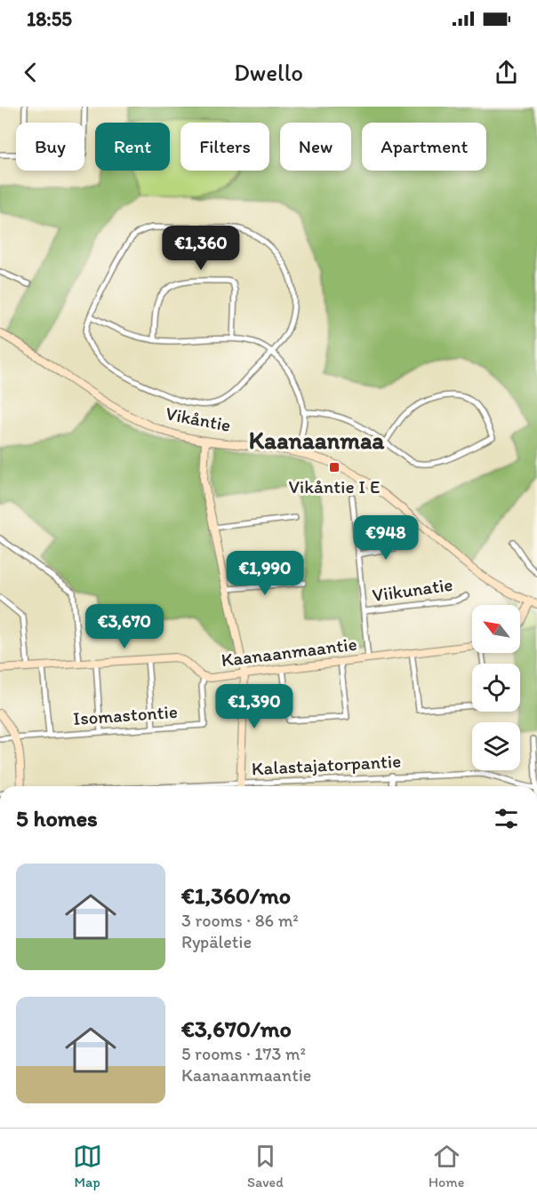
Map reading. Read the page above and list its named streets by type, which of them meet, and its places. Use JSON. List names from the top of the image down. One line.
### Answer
{"streets":{"street":["Vikåntie","Viikunatie","Kaanaanmaantie","Isomastontie","Kalastajatorpantie"]},"crossings":[["Kaanaanmaantie","Isomastontie"]],"districts":["Kaanaanmaa"],"places":{"transit":["Vikåntie I E"]},"north":"top left","page":{"status":"18:55","header":"Dwello","chip":["Buy","Rent","Filters","New","Apartment"],"price":["€1,360","€948","€1,990","€3,670","€1,390"],"heading":"5 homes","list":[{"name":"€1,360/mo","note":"3 rooms · 86 m² · Rypäletie"},{"name":"€3,670/mo","note":"5 rooms · 173 m² · Kaanaanmaantie"}],"tabs":["Map","Saved","Home"]}}
